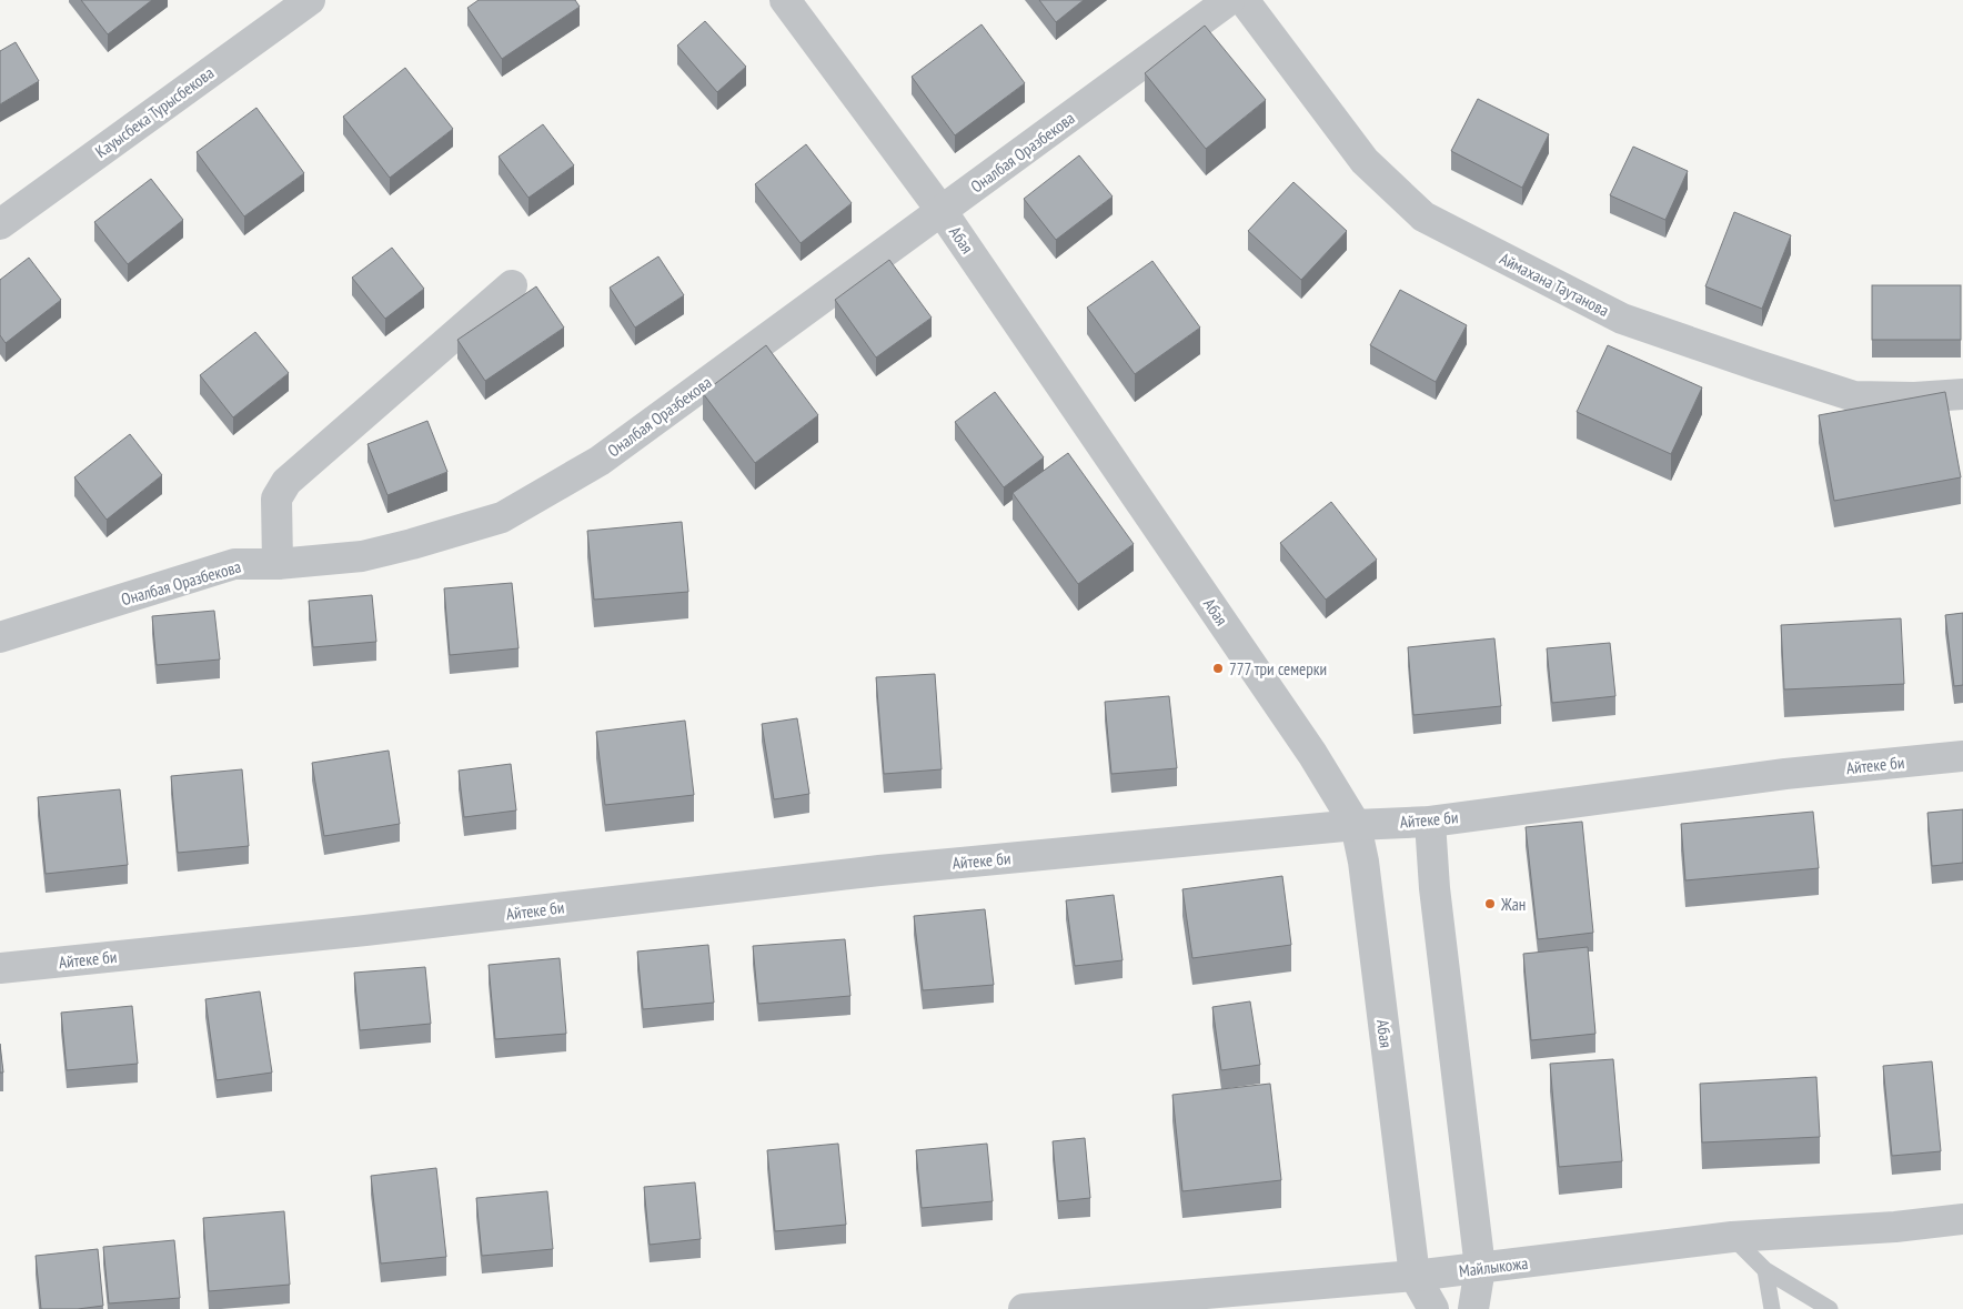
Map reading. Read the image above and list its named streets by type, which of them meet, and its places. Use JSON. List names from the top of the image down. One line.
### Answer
{"streets":{"street":["Кауысбека Турысбекова","Оналбая Оразбекова","Абая","Аймахана Таутанова","Айтеке би","Майлыкожа"]},"crossings":[["Оналбая Оразбекова","Абая"],["Абая","Айтеке би"],["Абая","Майлыкожа"]],"places":["777 три семерки","Жан"]}
